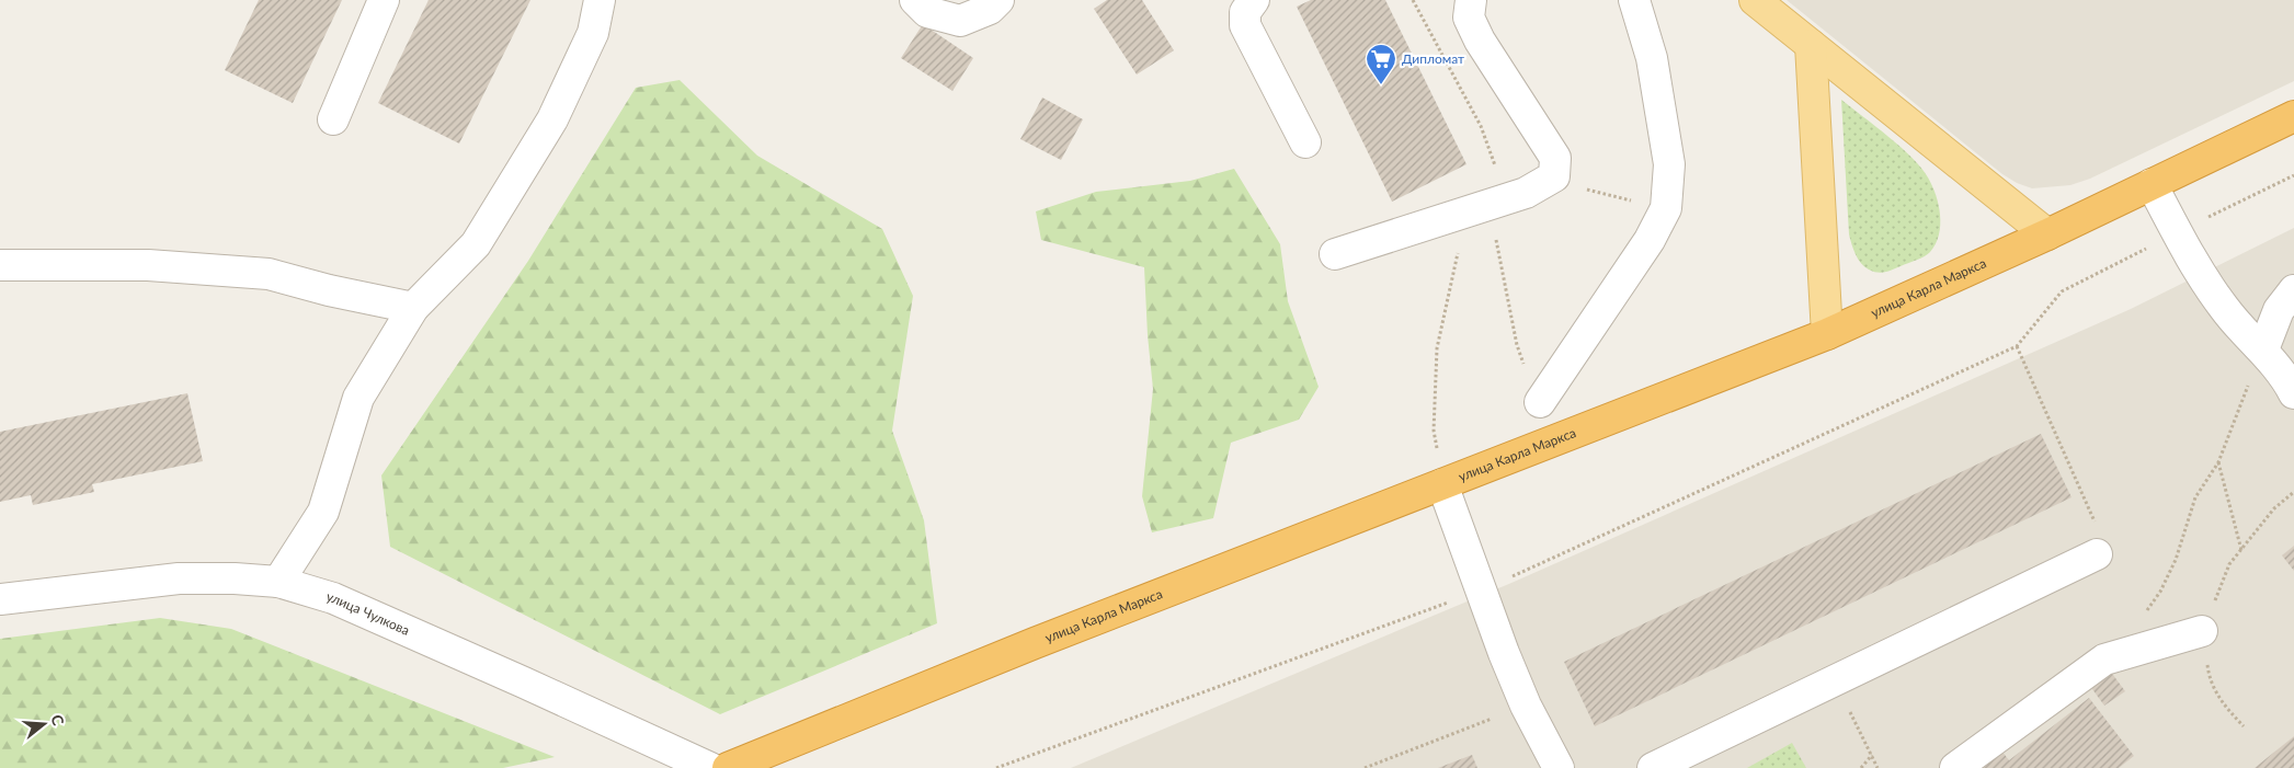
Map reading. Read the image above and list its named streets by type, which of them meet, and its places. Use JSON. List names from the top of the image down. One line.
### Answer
{"streets":{"highway":["улица Карла Маркса"],"street":["улица Чулкова"]},"places":{"supermarket":["Дипломат"]},"north":"right"}
